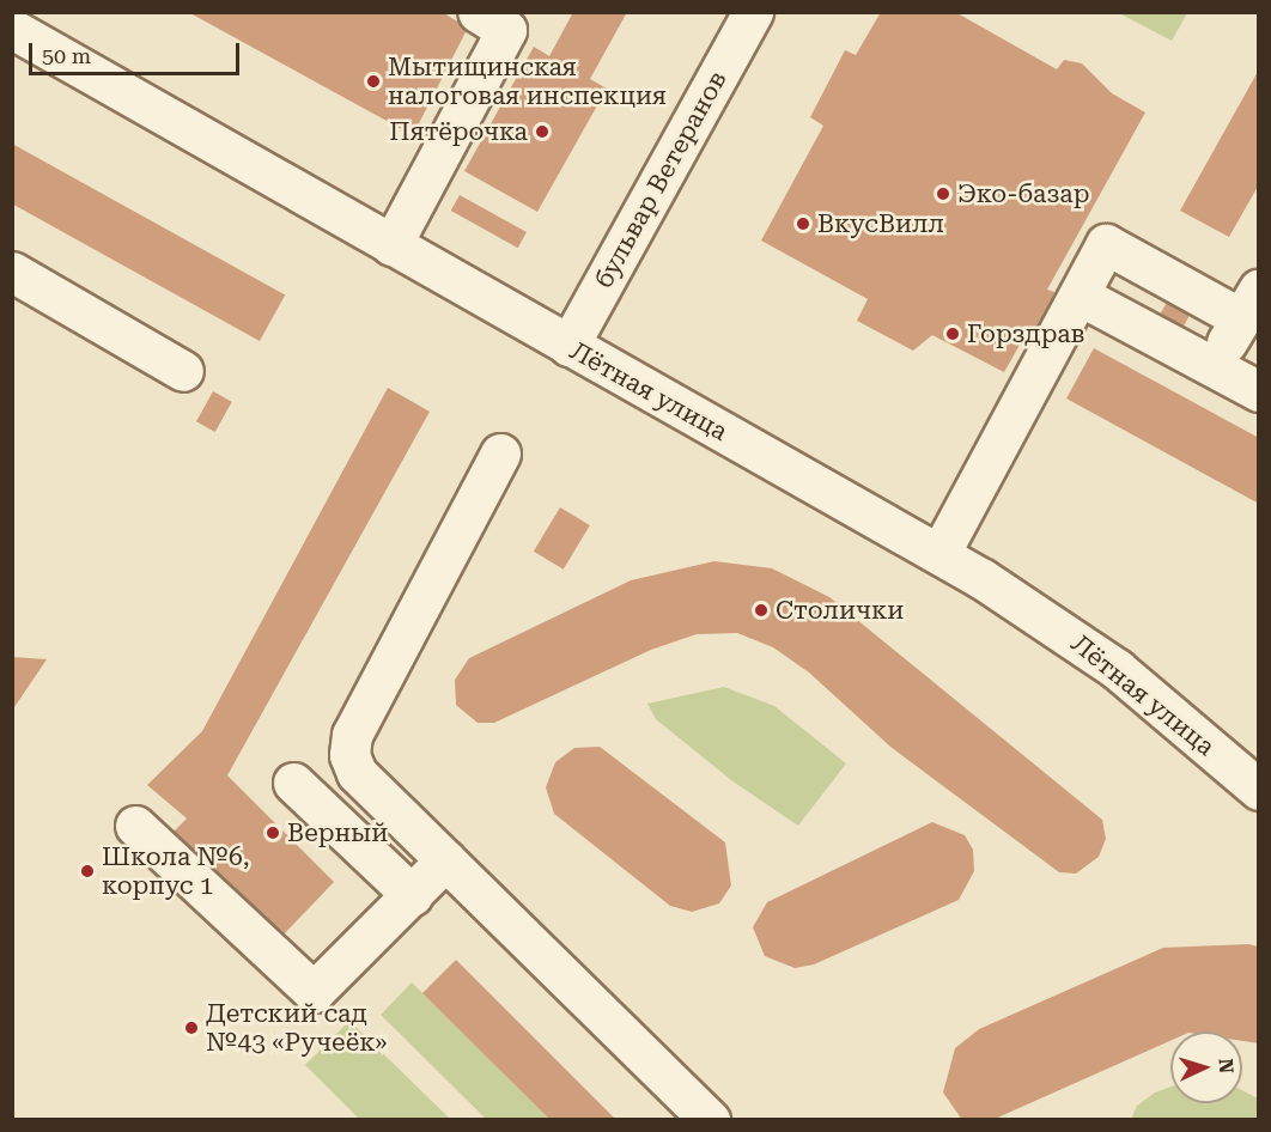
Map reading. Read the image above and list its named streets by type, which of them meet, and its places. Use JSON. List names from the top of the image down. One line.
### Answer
{"streets":{"street":["бульвар Ветеранов","Лётная улица"]},"crossings":[["бульвар Ветеранов","Лётная улица"]],"places":["Мытищинская налоговая инспекция","Пятёрочка","Эко-базар","ВкусВилл","Горздрав","Столички","Верный","Школа №6, корпус 1","Детский сад №43 «Ручеёк»"],"scale_bar":"50 m","north":"right"}
